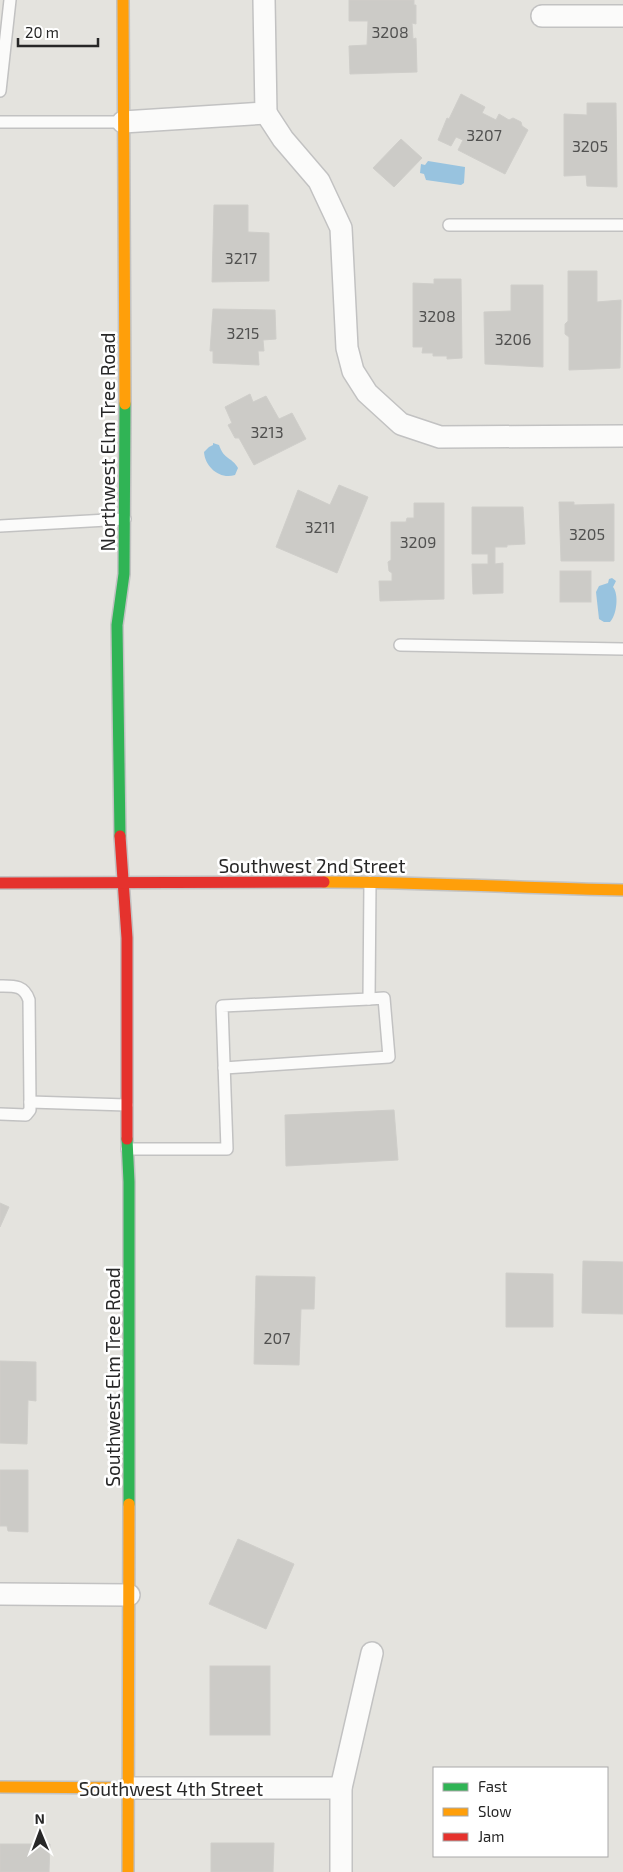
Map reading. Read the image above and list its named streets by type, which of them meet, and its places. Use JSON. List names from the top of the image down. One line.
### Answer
{"streets":{"street":["Northwest Elm Tree Road","Southwest 2nd Street","Southwest Elm Tree Road","Southwest 4th Street"]},"crossings":[["Northwest Elm Tree Road","Southwest 2nd Street"],["Northwest Elm Tree Road","Southwest Elm Tree Road"],["Southwest 2nd Street","Southwest Elm Tree Road"],["Southwest Elm Tree Road","Southwest 4th Street"]],"house_numbers":["3208","3207","3205","3217","3208","3215","3206","3213","3211","3205","3209","207"],"legend":["Fast","Slow","Jam"],"scale_bar":"20 m","north":"top"}
